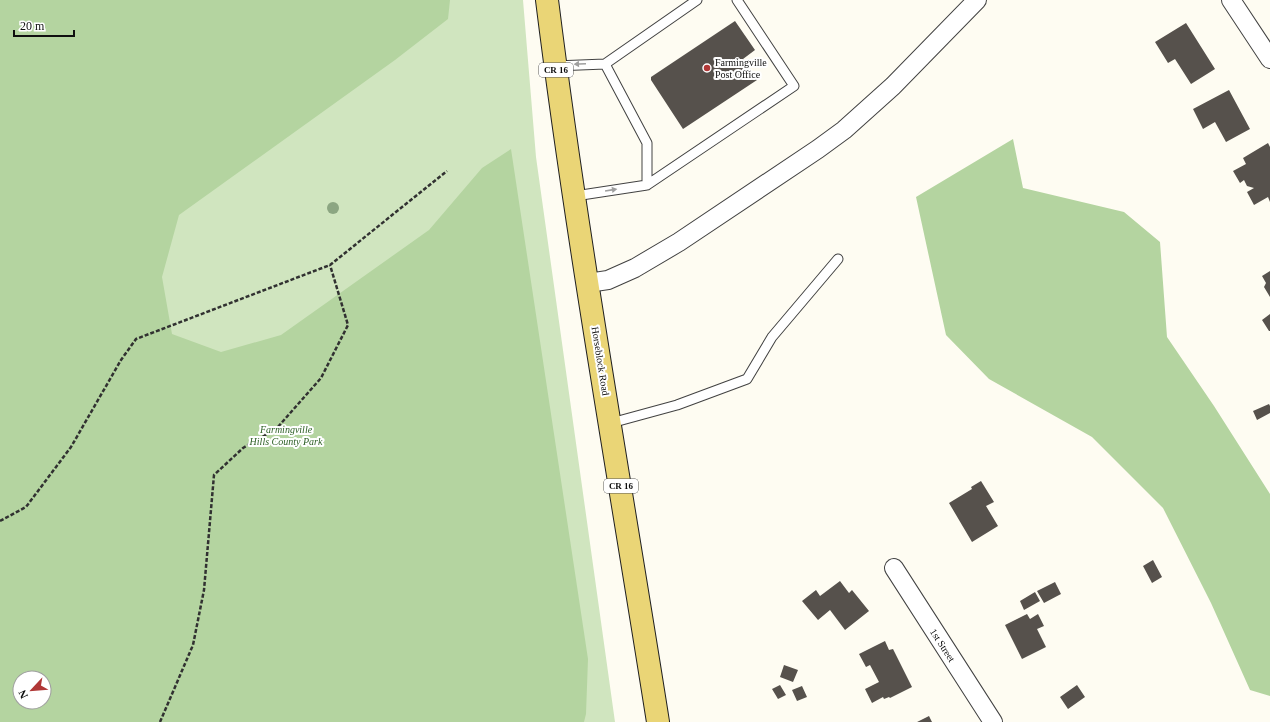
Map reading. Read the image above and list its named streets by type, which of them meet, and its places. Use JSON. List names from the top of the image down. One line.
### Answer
{"streets":{"main road":["CR 16","Horseblock Road"],"street":["1st Street"]},"parks":["Farmingville Hills County Park"],"places":["Farmingville Post Office"],"scale_bar":"20 m","north":"bottom left"}
